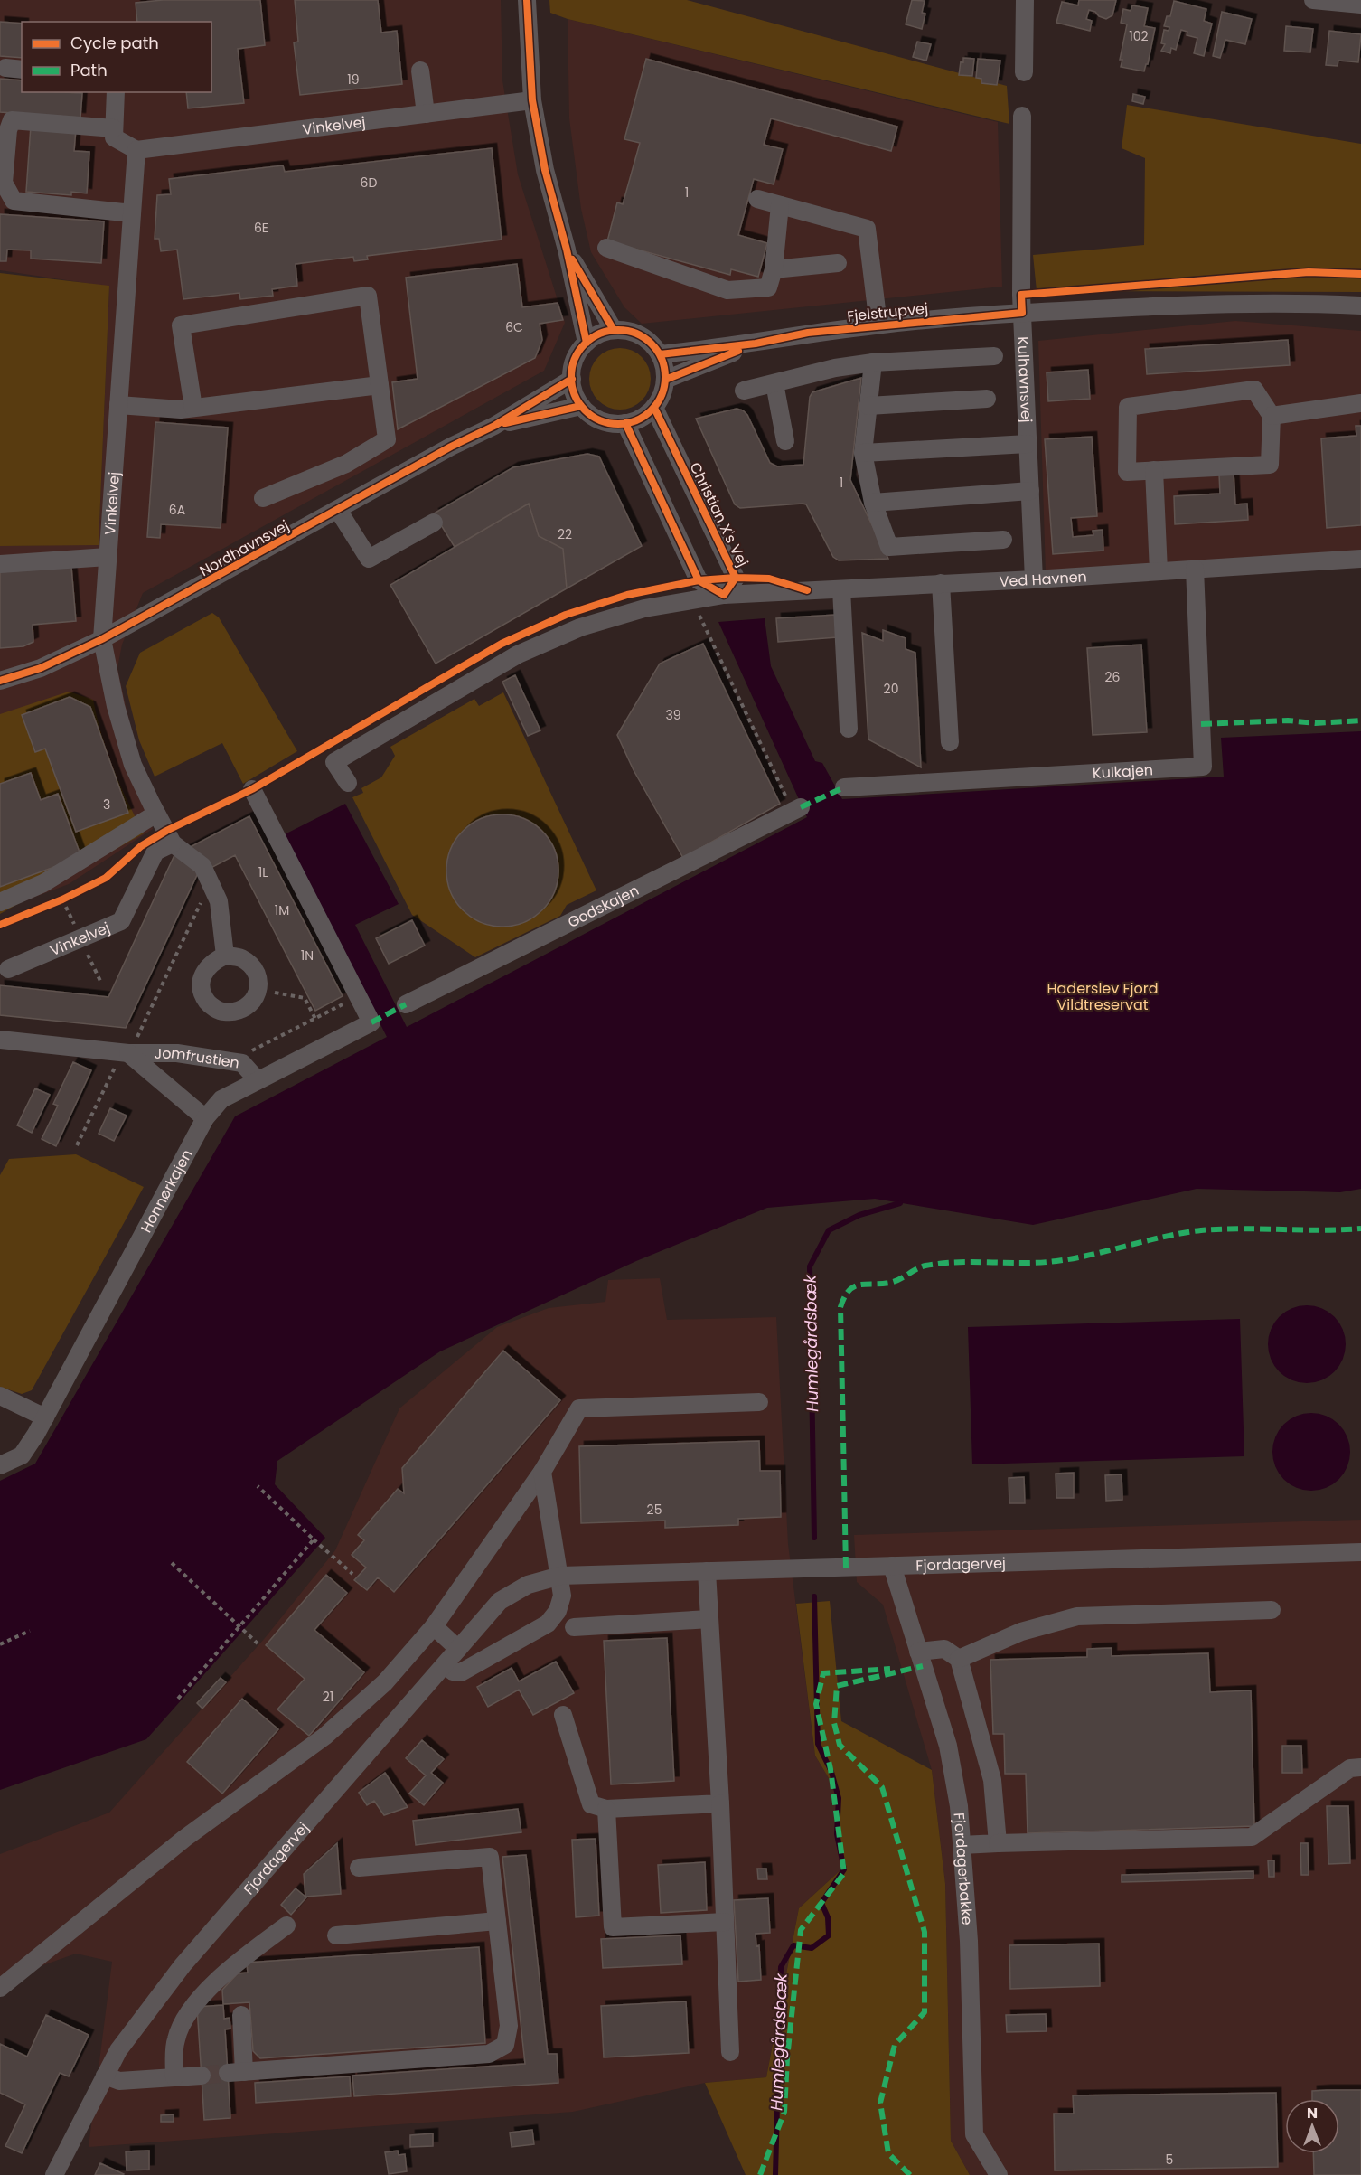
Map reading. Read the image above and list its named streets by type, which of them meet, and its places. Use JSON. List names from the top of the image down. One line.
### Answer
{"streets":{"street":["Vinkelvej","Fjelstrupvej","Kulhavnsvej","Christian X's Vej","Nordhavnsvej","Ved Havnen","Kulkajen","Godskajen","Jomfrustien","Honnørkajen","Fjordagervej","Fjordagerbakke"]},"crossings":[["Vinkelvej","Nordhavnsvej"],["Fjelstrupvej","Kulhavnsvej"],["Fjelstrupvej","Christian X's Vej"],["Fjelstrupvej","Nordhavnsvej"],["Kulhavnsvej","Ved Havnen"],["Christian X's Vej","Nordhavnsvej"],["Christian X's Vej","Ved Havnen"],["Ved Havnen","Kulkajen"],["Jomfrustien","Honnørkajen"],["Fjordagervej","Fjordagerbakke"]],"water":["Humlegårdsbæk"],"parks":["Haderslev Fjord Vildtreservat"],"house_numbers":["102","19","6D","1","6E","6C","1","6A","22","26","20","39","3","1L","1M","1N","25","21","5"],"legend":["Cycle path","Path"],"north":"top"}
